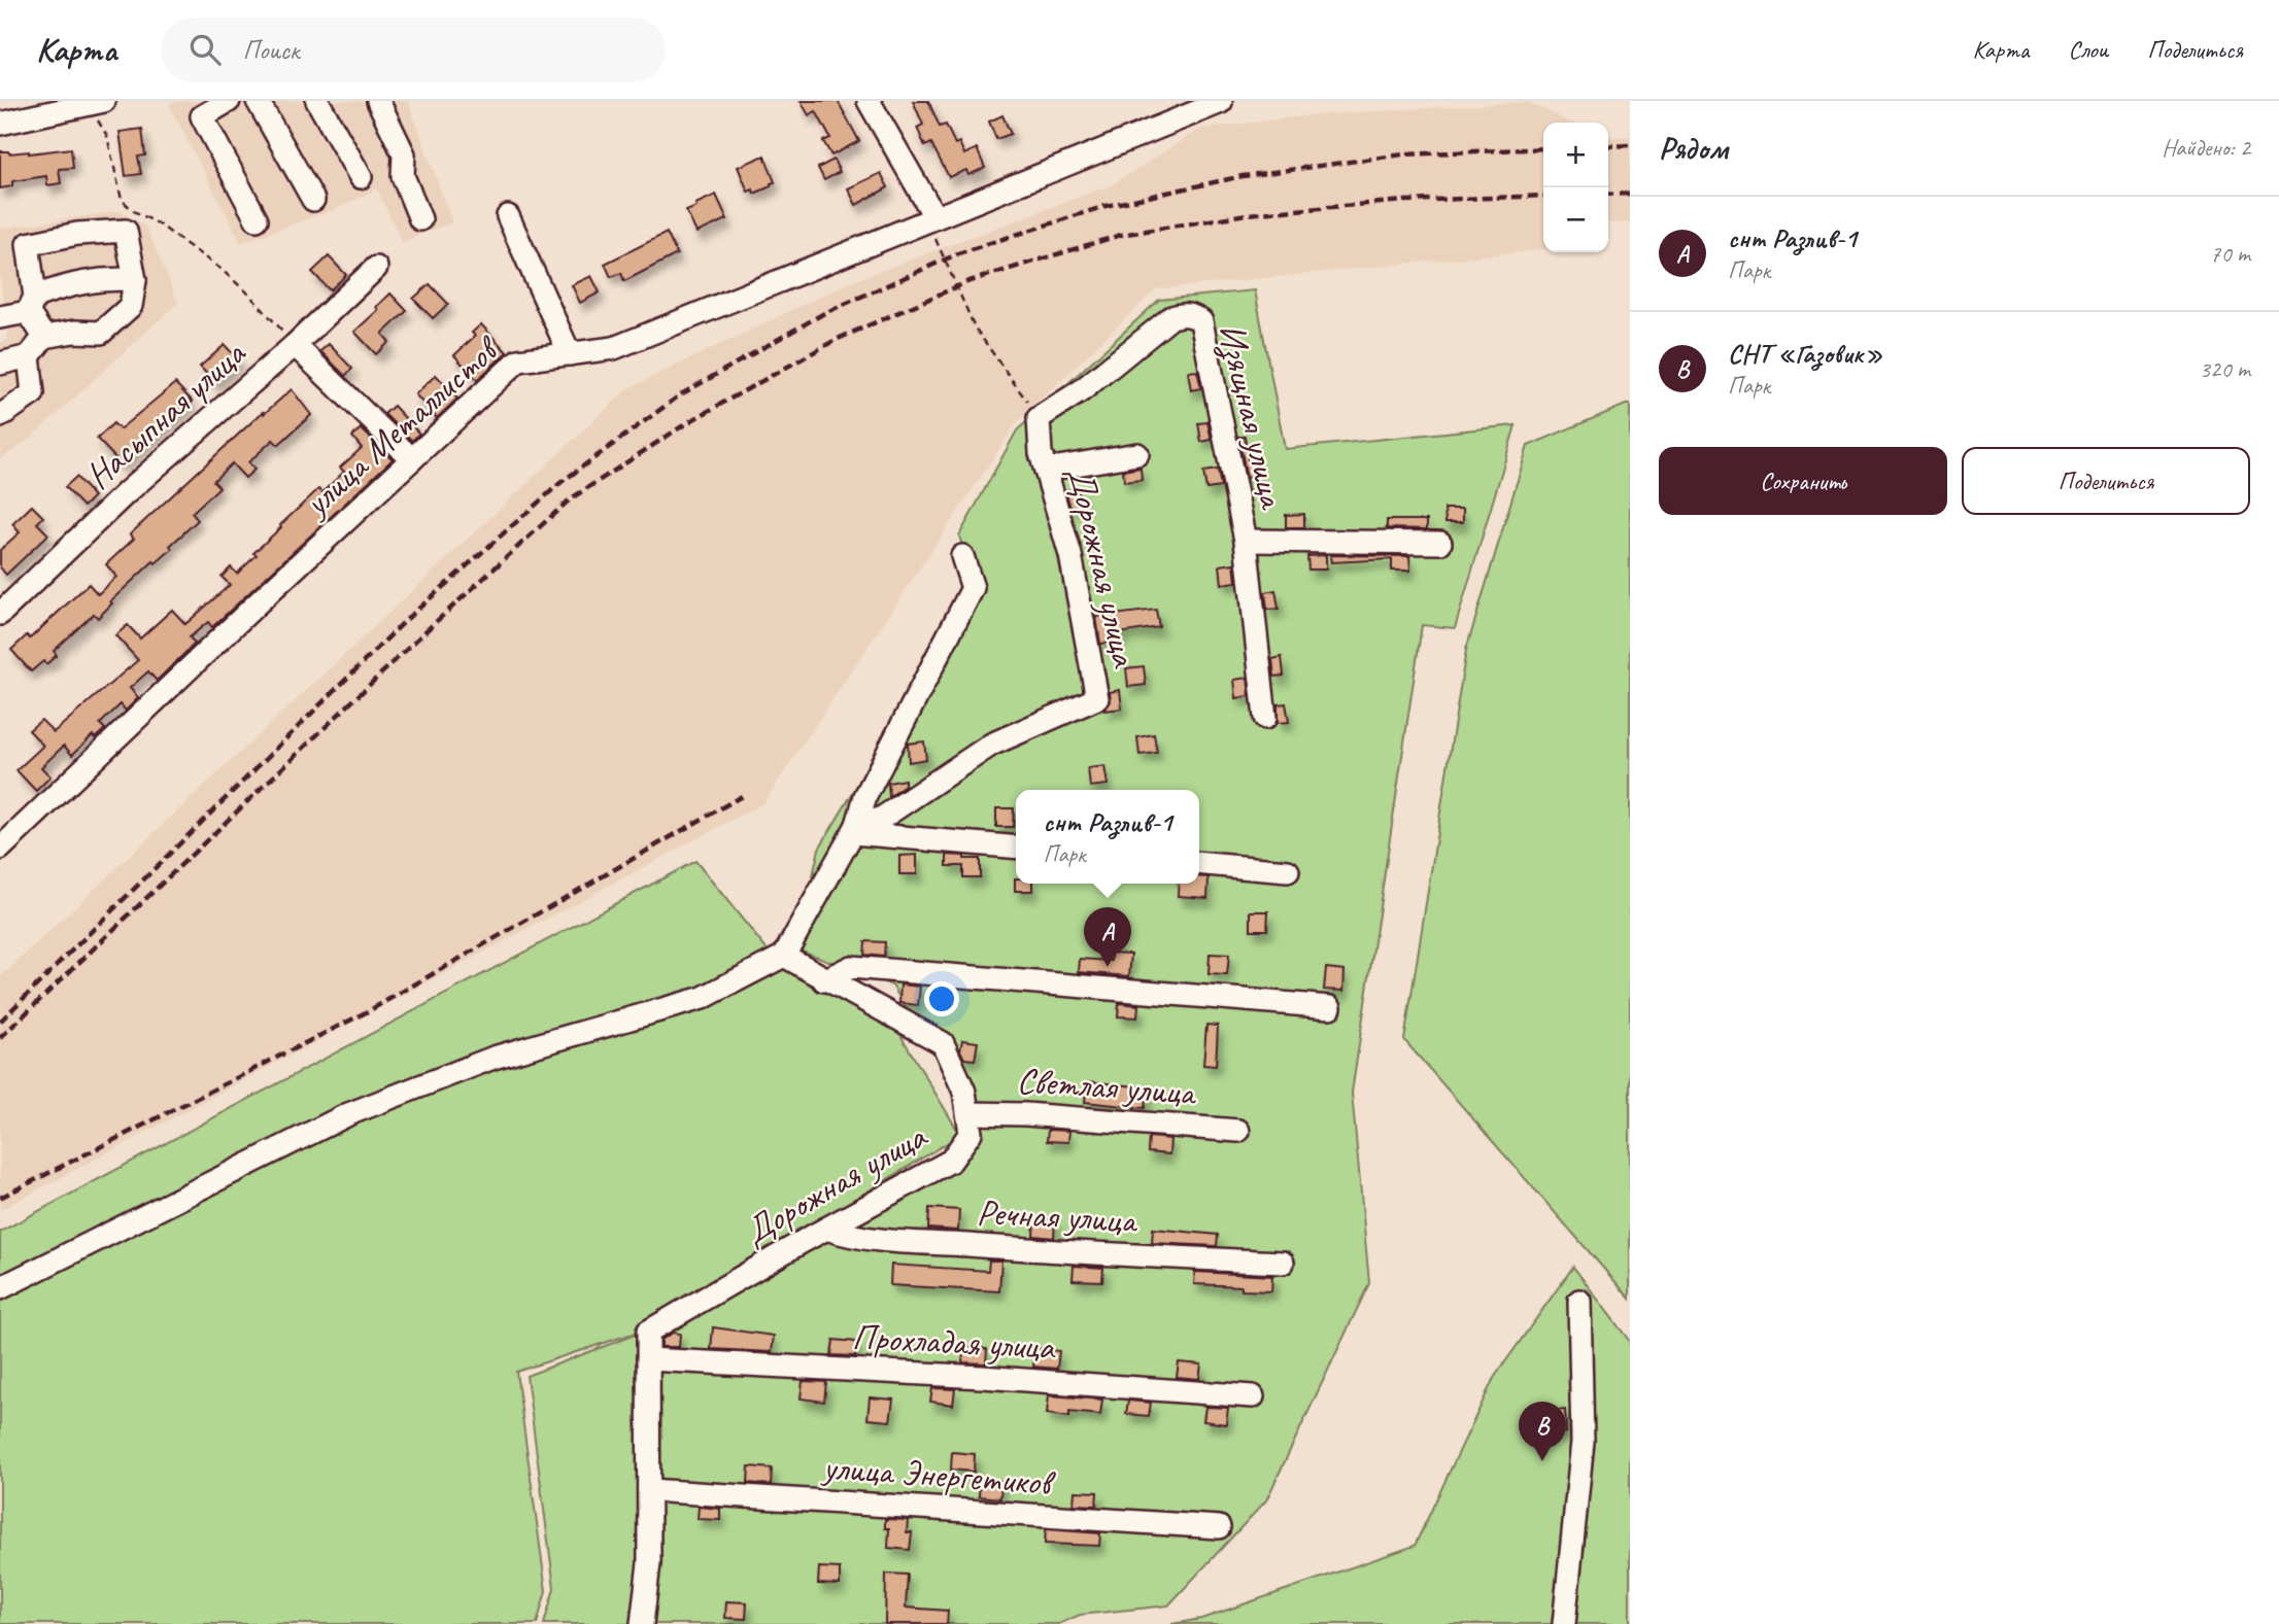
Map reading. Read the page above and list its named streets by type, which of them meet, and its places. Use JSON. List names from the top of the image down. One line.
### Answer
{"streets":{"street":["Насыпная улица","Изящная улица","улица Металлистов","Дорожная улица","Светлая улица","Речная улица","Прохладая улица","улица Энергетиков"]},"crossings":[["Изящная улица","Дорожная улица"],["Дорожная улица","Светлая улица"],["Дорожная улица","Речная улица"],["Дорожная улица","Прохладая улица"],["Дорожная улица","улица Энергетиков"]],"page":{"header":"Карта","search":"Поиск","nav":["Карта","Слои","Поделиться"],"heading":["Рядом","Найдено: 2"],"map_buttons":["+","−"],"list":[{"mark":"A","name":"снт Разлив-1","note":"Парк","value":"70 m"},{"mark":"B","name":"СНТ «Газовик»","note":"Парк","value":"320 m"}],"buttons":["Сохранить","Поделиться"],"popup":["снт Разлив-1","Парк"],"pins":["A","B"]}}
